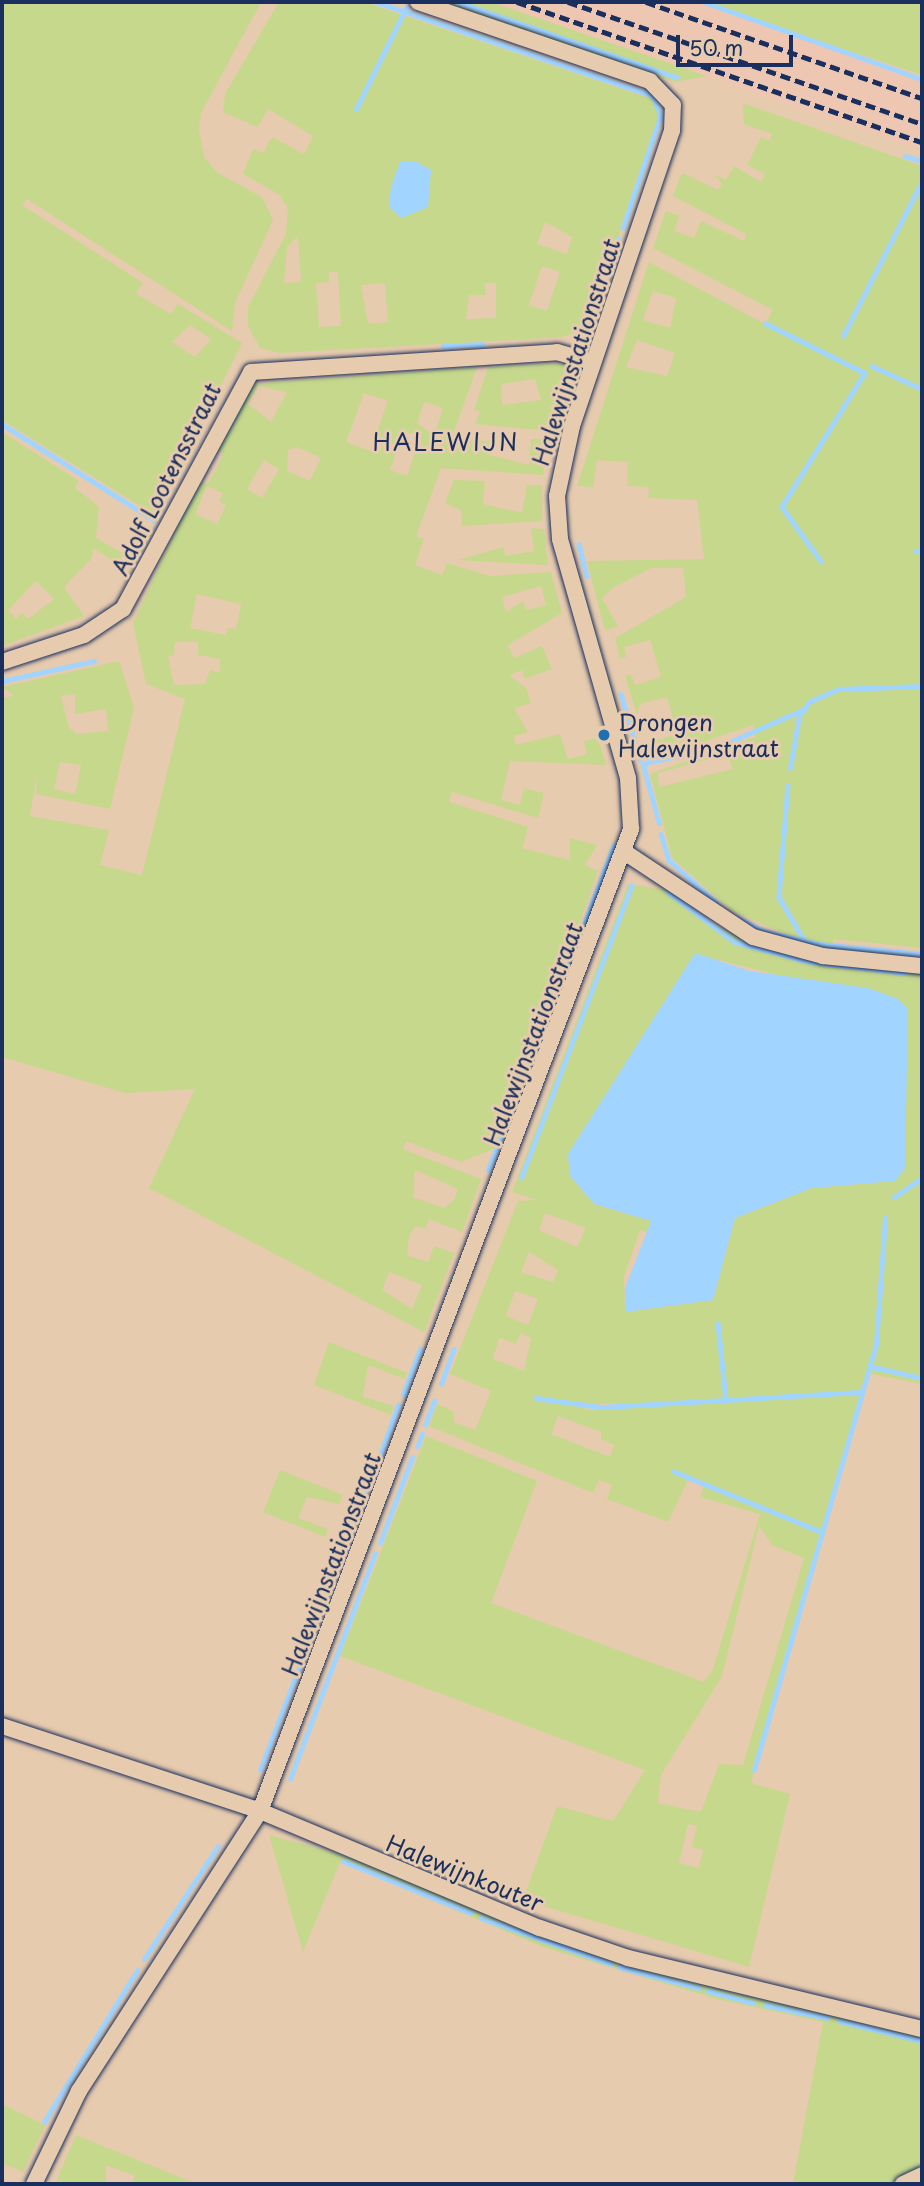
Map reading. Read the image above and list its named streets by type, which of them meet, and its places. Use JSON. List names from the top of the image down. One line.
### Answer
{"streets":{"street":["Halewijnstationstraat","Adolf Lootensstraat","Halewijnkouter"]},"crossings":[["Halewijnstationstraat","Adolf Lootensstraat"],["Halewijnstationstraat","Halewijnkouter"]],"districts":["HALEWIJN"],"places":["Drongen Halewijnstraat"],"scale_bar":"50 m"}
